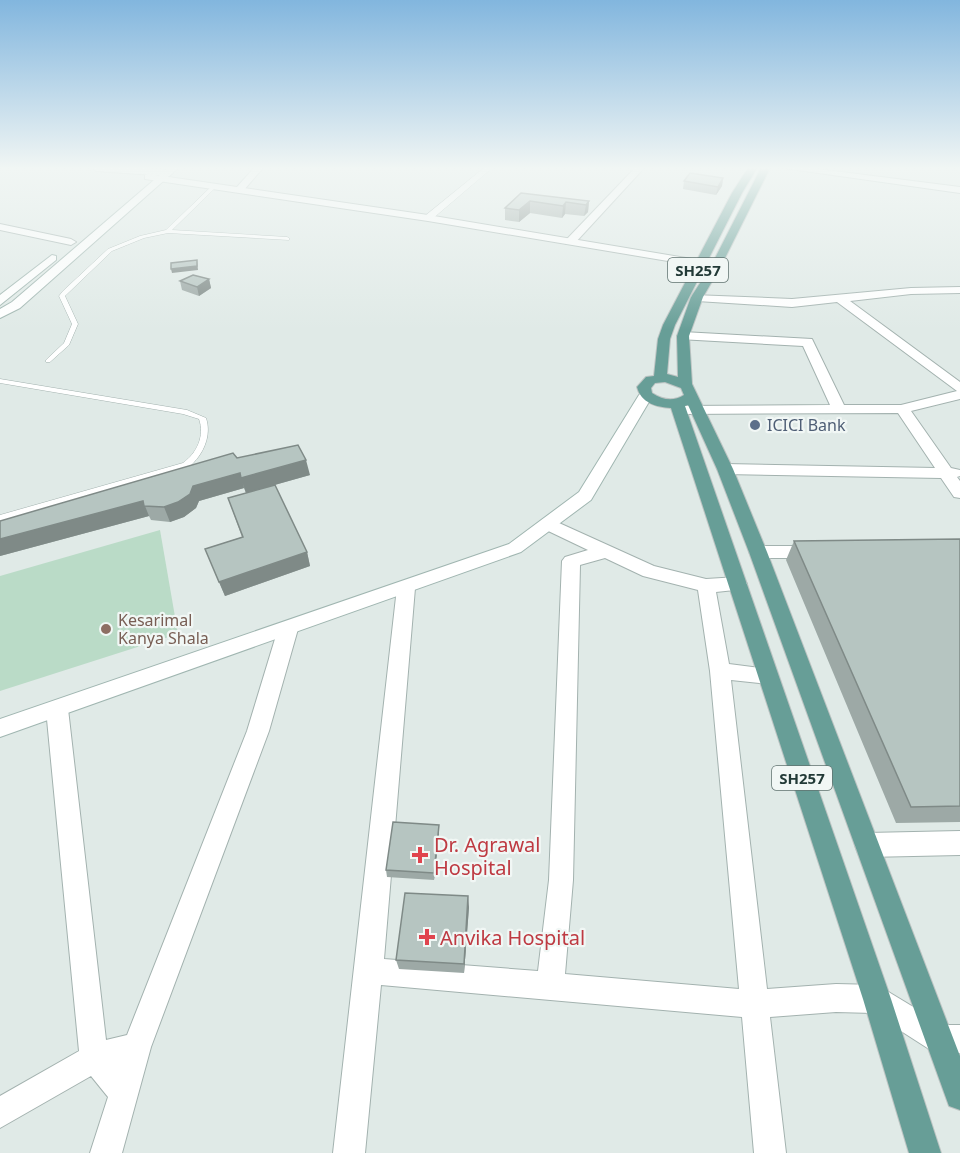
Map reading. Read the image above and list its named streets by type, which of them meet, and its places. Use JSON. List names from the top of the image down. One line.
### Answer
{"streets":{"main road":["SH257"]},"places":{"other":["ICICI Bank","Kesarimal Kanya Shala"],"health":["Dr. Agrawal Hospital","Anvika Hospital"]}}
